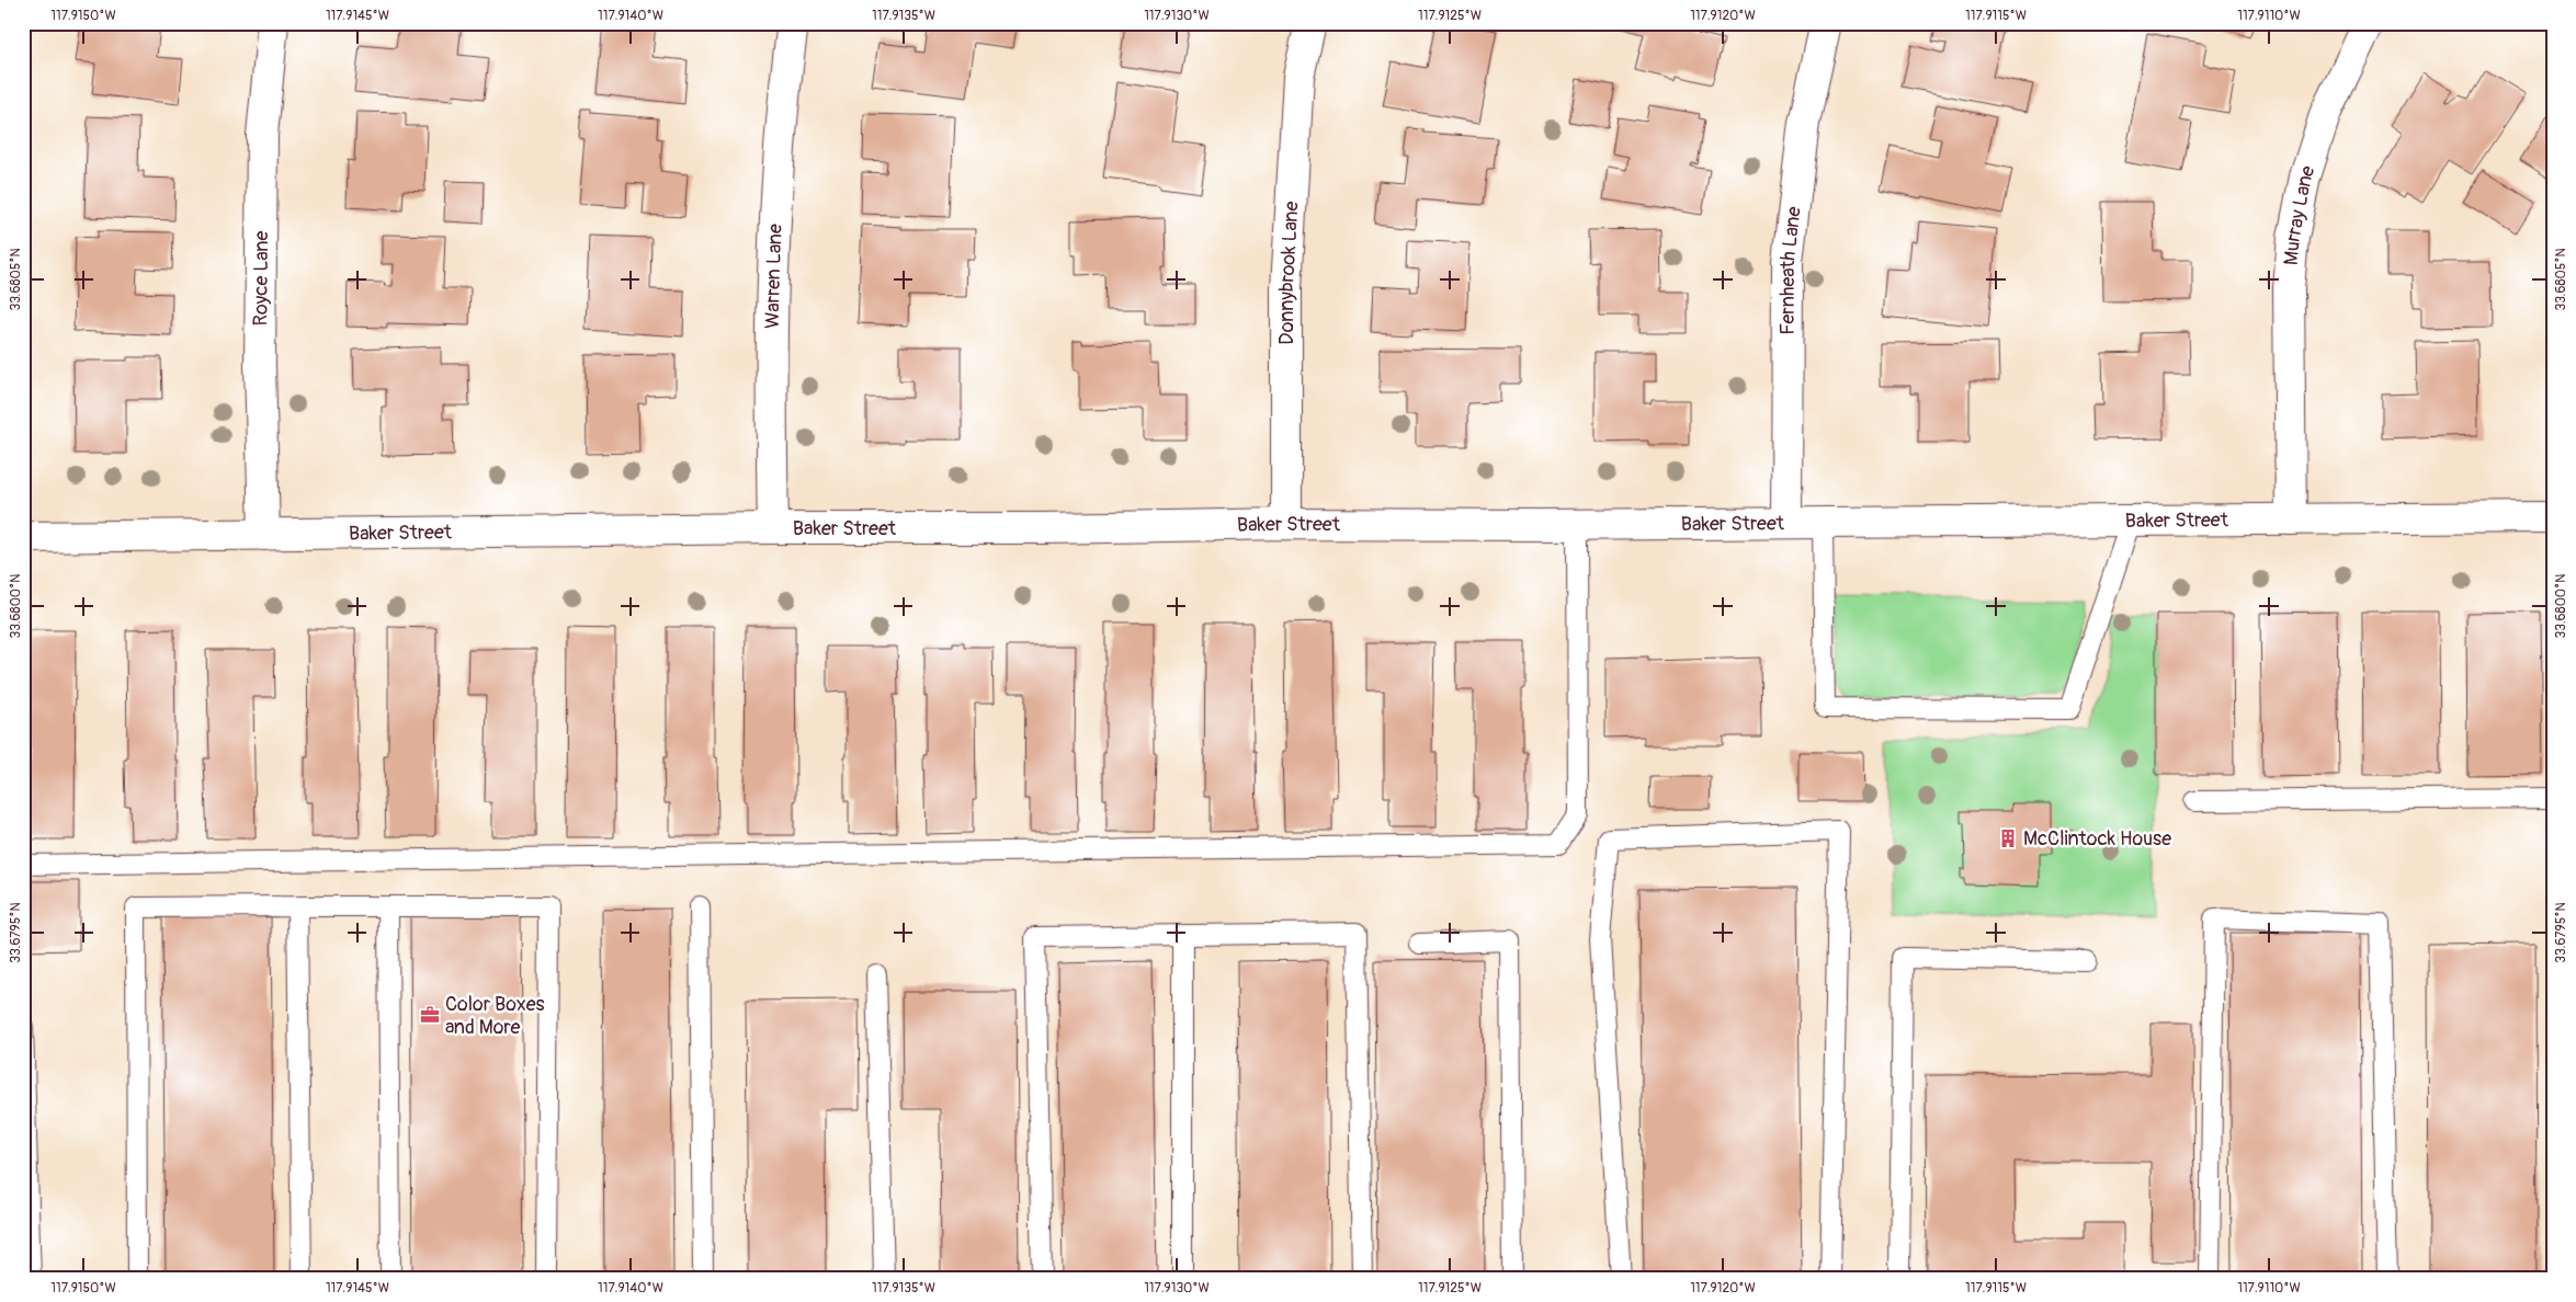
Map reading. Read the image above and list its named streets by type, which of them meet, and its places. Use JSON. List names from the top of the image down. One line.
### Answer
{"streets":{"main road":["Murray Lane","Fernheath Lane","Donnybrook Lane","Warren Lane","Royce Lane","Baker Street"]},"crossings":[["Murray Lane","Baker Street"],["Fernheath Lane","Baker Street"],["Donnybrook Lane","Baker Street"],["Warren Lane","Baker Street"],["Royce Lane","Baker Street"]],"places":{"building":["McClintock House"],"office":["Color Boxes and More"]},"coordinates":["117.9150°W","117.9145°W","117.9140°W","117.9135°W","117.9130°W","117.9125°W","117.9120°W","117.9115°W","117.9110°W","33.6805°N","33.6800°N","33.6795°N"]}
